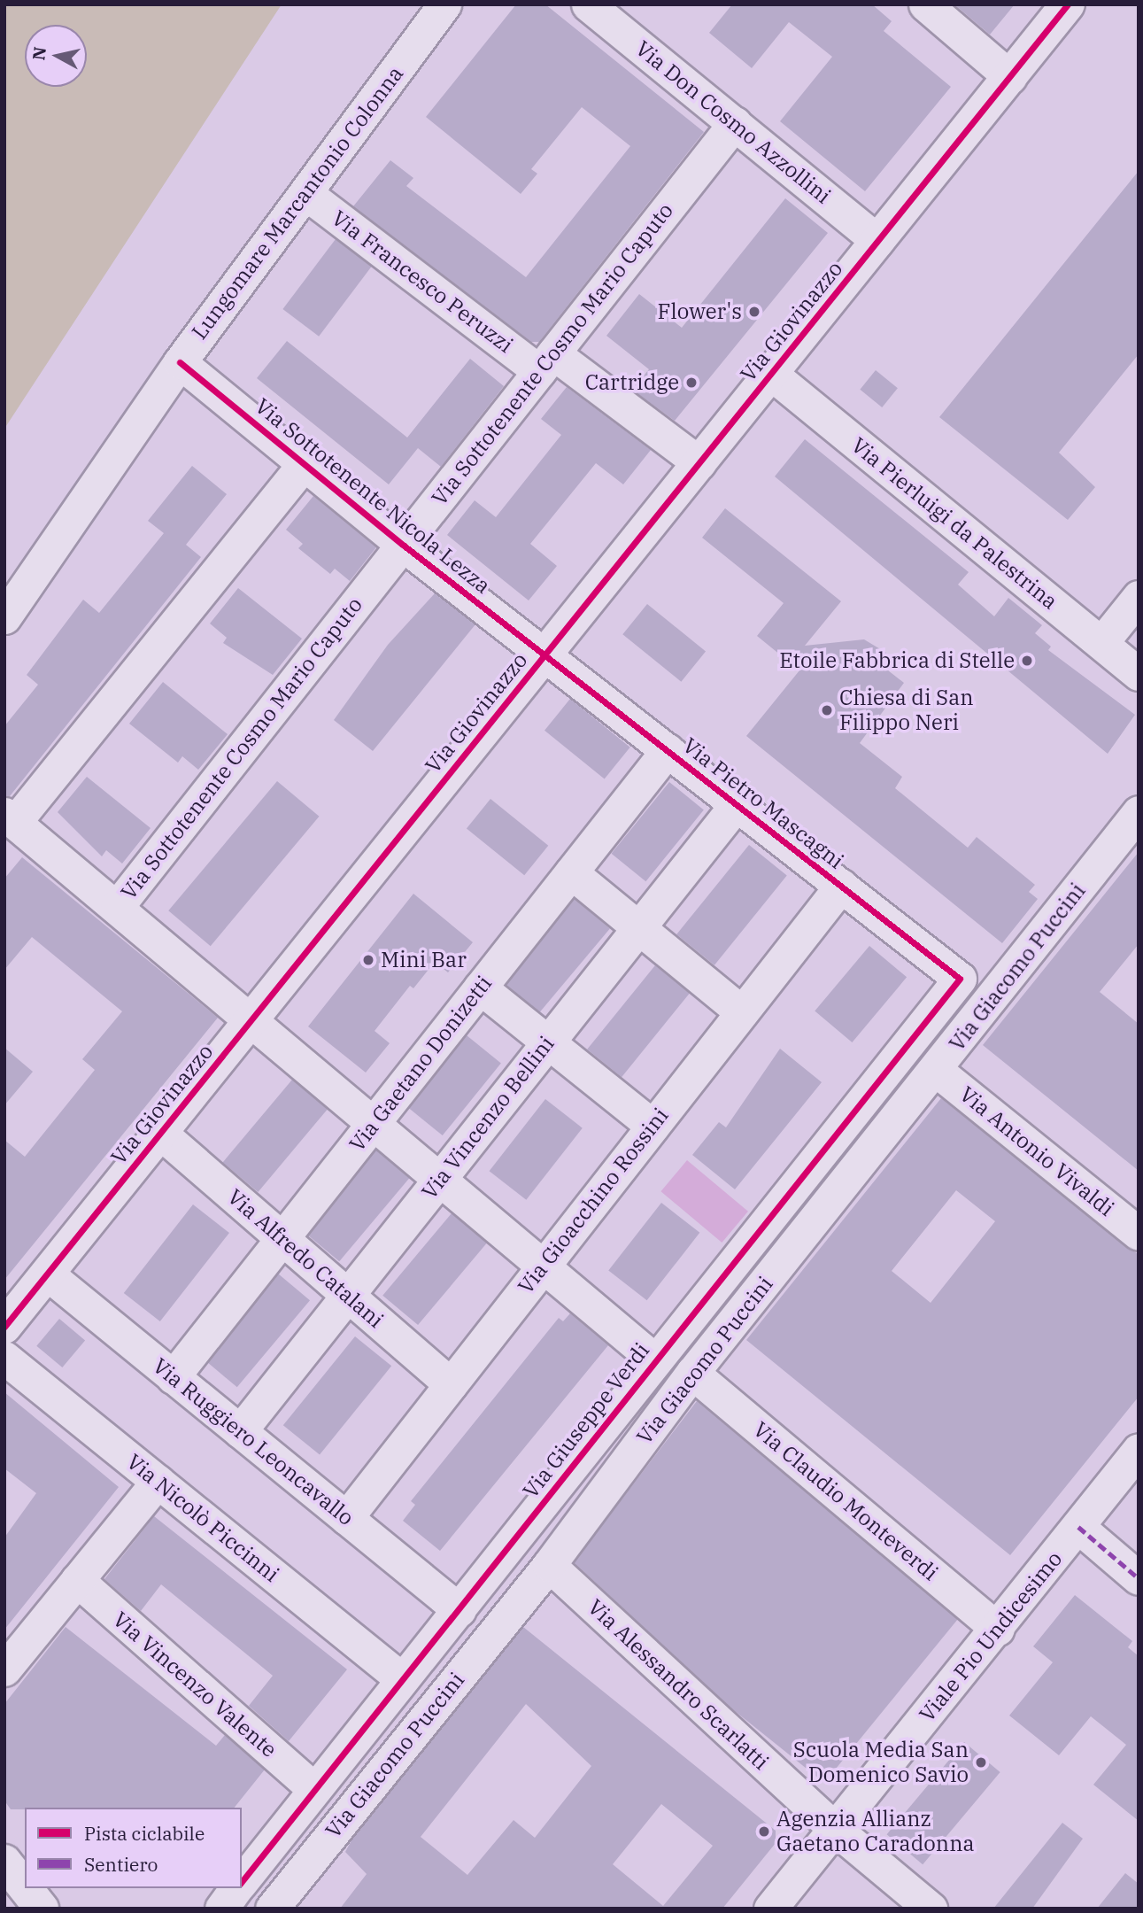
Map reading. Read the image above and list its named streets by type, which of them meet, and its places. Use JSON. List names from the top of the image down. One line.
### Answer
{"streets":{"street":["Via Don Cosmo Azzollini","Lungomare Marcantonio Colonna","Via Francesco Peruzzi","Via Giovinazzo","Via Sottotenente Cosmo Mario Caputo","Via Sottotenente Nicola Lezza","Via Pierluigi da Palestrina","Via Pietro Mascagni","Via Giacomo Puccini","Via Gaetano Donizetti","Via Vincenzo Bellini","Via Antonio Vivaldi","Via Gioacchino Rossini","Via Alfredo Catalani","Via Giuseppe Verdi","Via Ruggiero Leoncavallo","Via Claudio Monteverdi","Via Nicolò Piccinni","Viale Pio Undicesimo","Via Vincenzo Valente","Via Alessandro Scarlatti"]},"crossings":[["Via Don Cosmo Azzollini","Via Giovinazzo"],["Via Don Cosmo Azzollini","Via Sottotenente Cosmo Mario Caputo"],["Lungomare Marcantonio Colonna","Via Francesco Peruzzi"],["Lungomare Marcantonio Colonna","Via Sottotenente Nicola Lezza"],["Via Francesco Peruzzi","Via Giovinazzo"],["Via Francesco Peruzzi","Via Sottotenente Cosmo Mario Caputo"],["Via Giovinazzo","Via Sottotenente Nicola Lezza"],["Via Giovinazzo","Via Pierluigi da Palestrina"],["Via Giovinazzo","Via Pietro Mascagni"],["Via Giovinazzo","Via Alfredo Catalani"],["Via Giovinazzo","Via Ruggiero Leoncavallo"],["Via Sottotenente Cosmo Mario Caputo","Via Sottotenente Nicola Lezza"],["Via Sottotenente Nicola Lezza","Via Pietro Mascagni"],["Via Pietro Mascagni","Via Gaetano Donizetti"],["Via Pietro Mascagni","Via Vincenzo Bellini"],["Via Pietro Mascagni","Via Gioacchino Rossini"],["Via Pietro Mascagni","Via Giuseppe Verdi"],["Via Giacomo Puccini","Via Antonio Vivaldi"],["Via Giacomo Puccini","Via Claudio Monteverdi"],["Via Giacomo Puccini","Via Alessandro Scarlatti"],["Via Gaetano Donizetti","Via Alfredo Catalani"],["Via Gaetano Donizetti","Via Ruggiero Leoncavallo"],["Via Vincenzo Bellini","Via Alfredo Catalani"],["Via Vincenzo Bellini","Via Ruggiero Leoncavallo"],["Via Gioacchino Rossini","Via Alfredo Catalani"],["Via Gioacchino Rossini","Via Ruggiero Leoncavallo"],["Via Giuseppe Verdi","Via Ruggiero Leoncavallo"],["Via Giuseppe Verdi","Via Nicolò Piccinni"],["Via Giuseppe Verdi","Via Vincenzo Valente"],["Via Claudio Monteverdi","Viale Pio Undicesimo"],["Viale Pio Undicesimo","Via Alessandro Scarlatti"]],"places":["Flower's","Cartridge","Etoile Fabbrica di Stelle","Chiesa di San Filippo Neri","Mini Bar","Scuola Media San Domenico Savio","Agenzia Allianz Gaetano Caradonna"],"legend":["Pista ciclabile","Sentiero"],"north":"left"}
